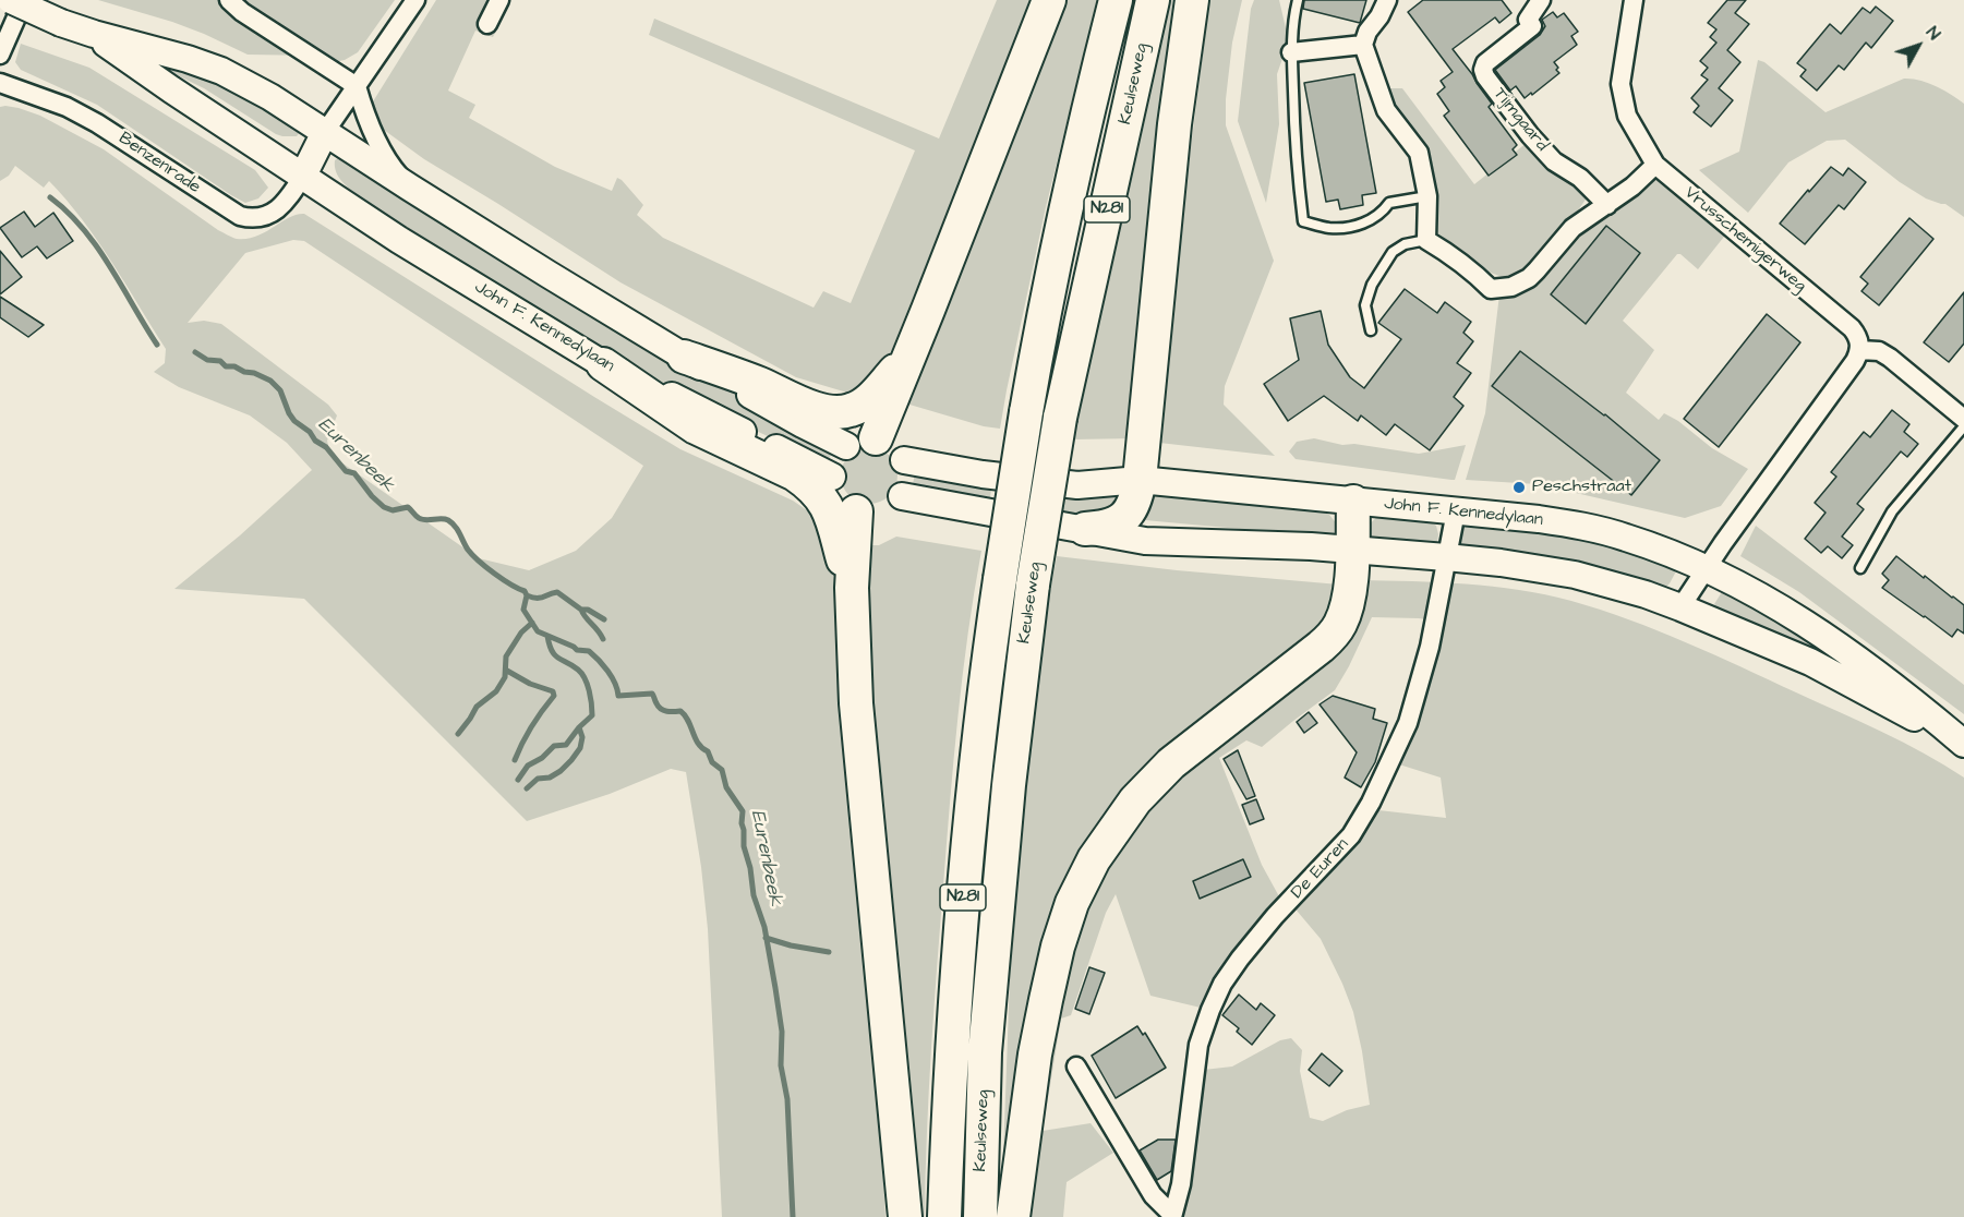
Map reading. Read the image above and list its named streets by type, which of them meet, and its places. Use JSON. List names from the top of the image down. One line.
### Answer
{"streets":{"highway":["Keulseweg","N281"],"street":["Tijmgaard","Benzenrade","Vrusschemigerweg","John F. Kennedylaan","De Euren"]},"crossings":[["Benzenrade","John F. Kennedylaan"],["John F. Kennedylaan","De Euren"]],"water":["Eurenbeek"],"places":["Peschstraat"],"north":"top right"}
